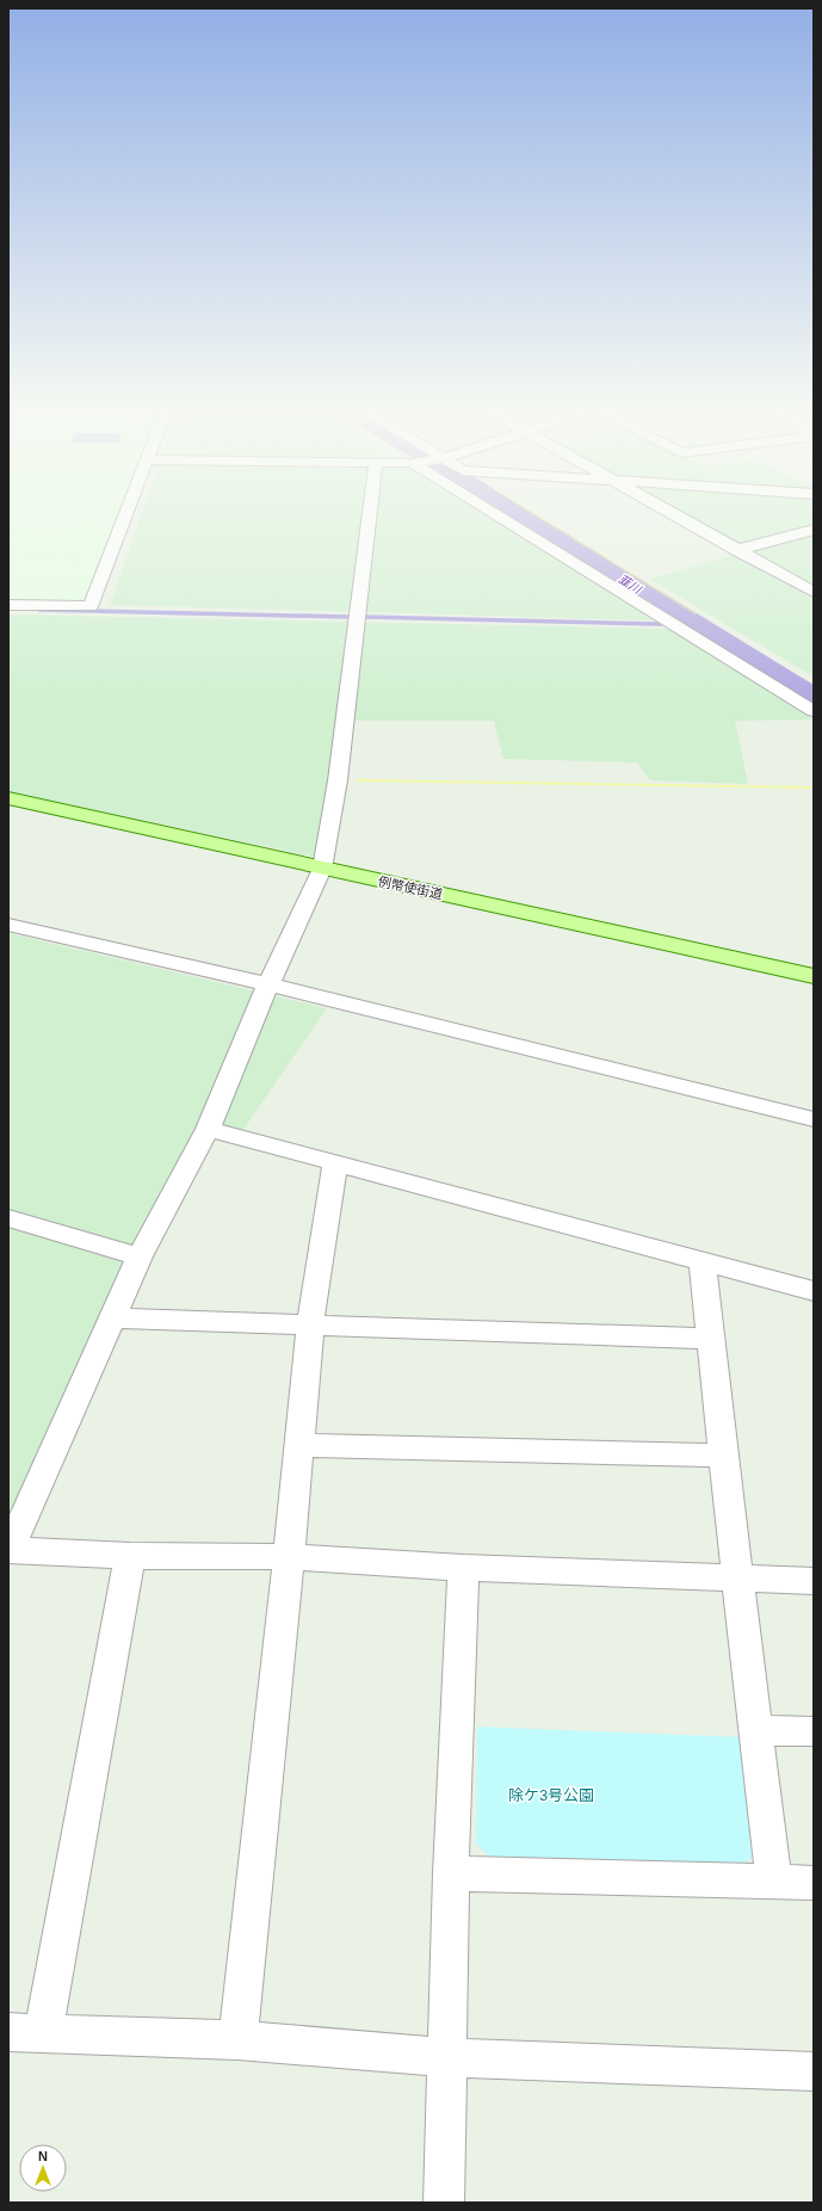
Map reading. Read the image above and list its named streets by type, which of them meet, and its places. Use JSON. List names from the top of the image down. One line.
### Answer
{"streets":{"main road":["例幣使街道"]},"water":["韮川"],"parks":["除ケ3号公園"],"north":"top"}
